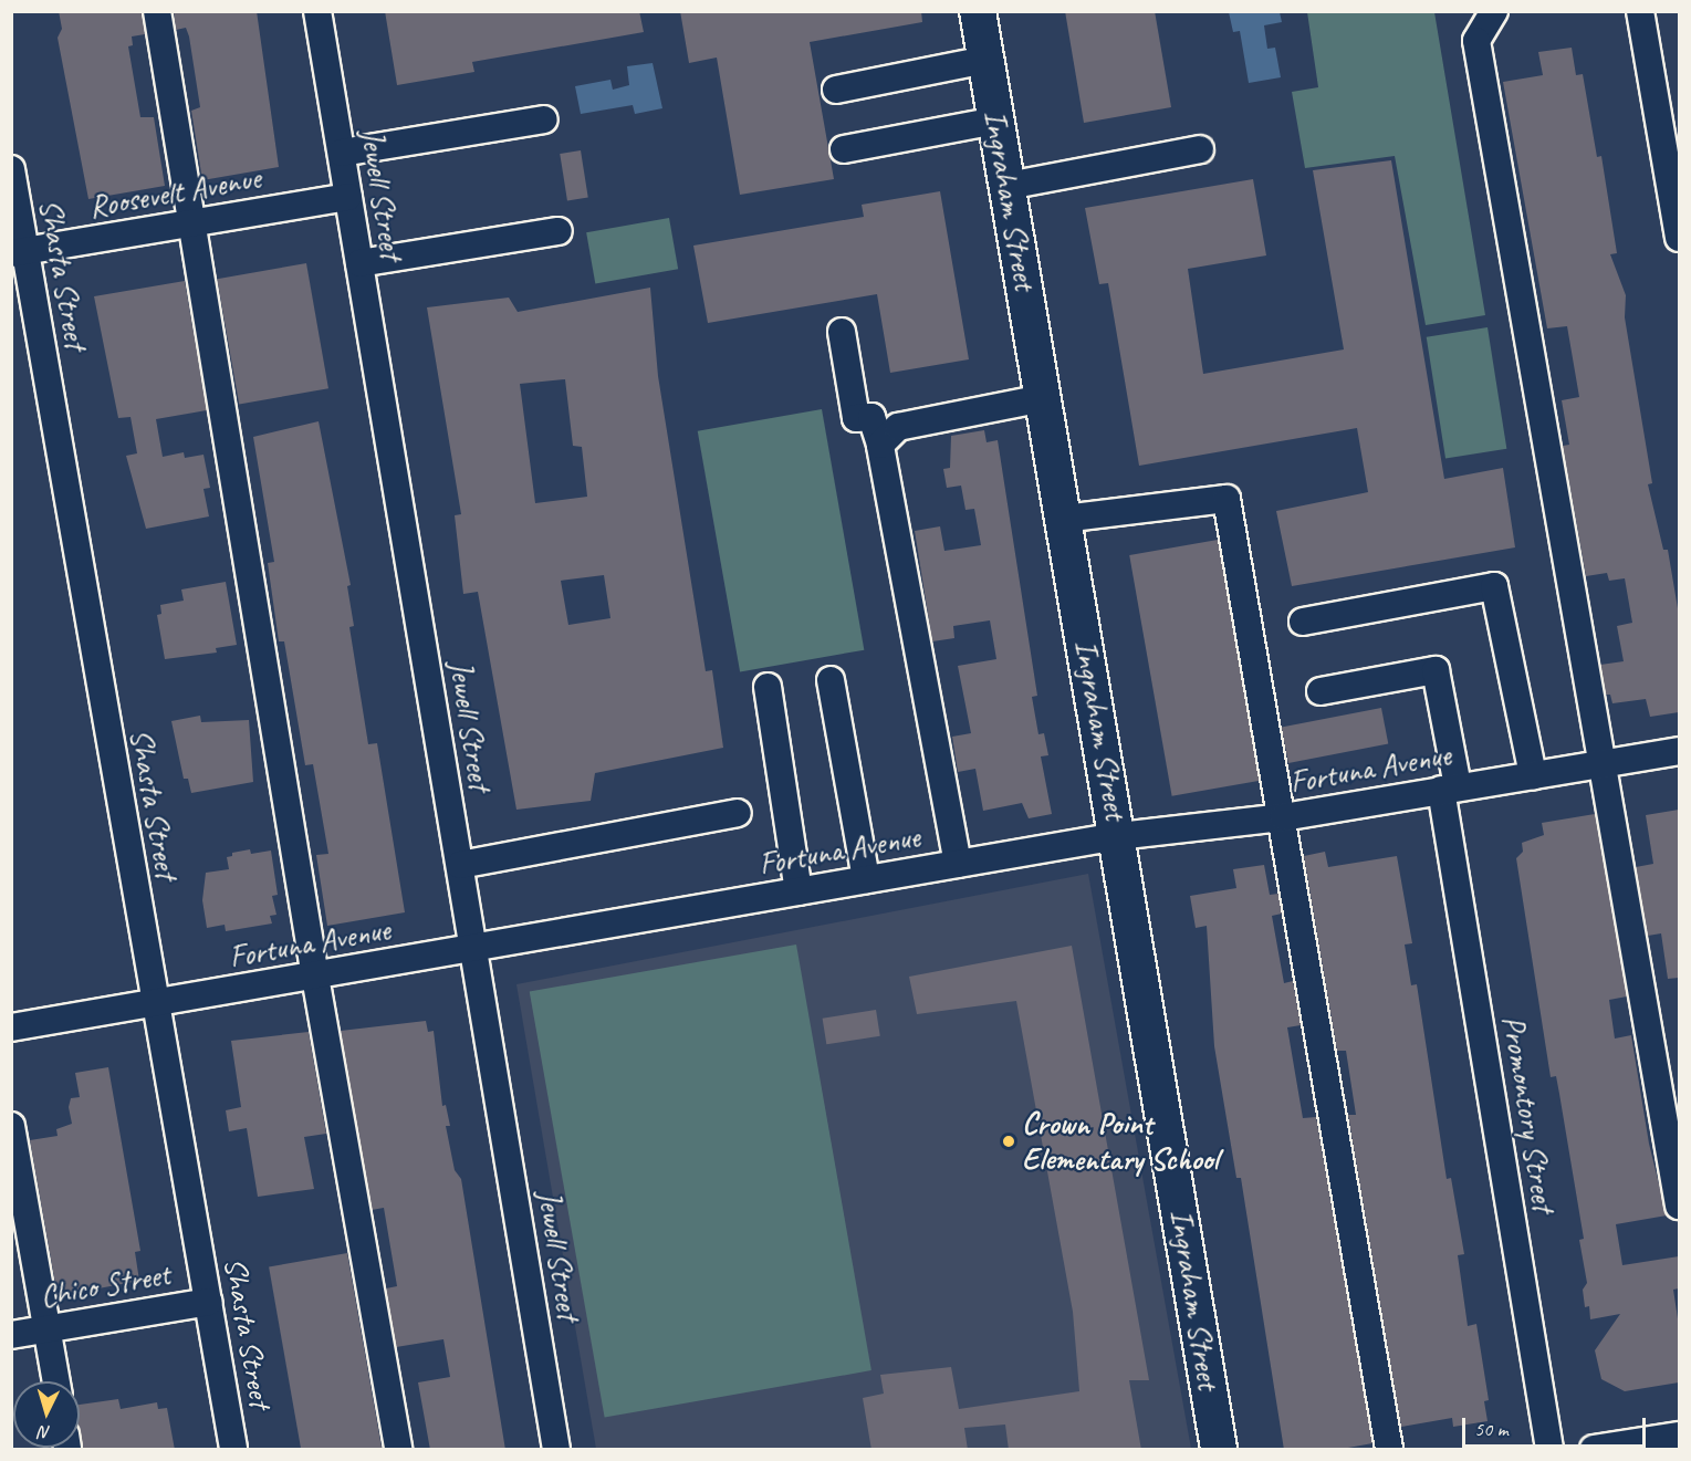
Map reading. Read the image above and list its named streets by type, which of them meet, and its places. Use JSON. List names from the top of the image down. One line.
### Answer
{"streets":{"main road":["Ingraham Street"],"street":["Roosevelt Avenue","Jewell Street","Shasta Street","Fortuna Avenue","Promontory Street","Chico Street"]},"crossings":[["Roosevelt Avenue","Jewell Street"],["Roosevelt Avenue","Shasta Street"],["Jewell Street","Fortuna Avenue"],["Ingraham Street","Fortuna Avenue"],["Shasta Street","Fortuna Avenue"],["Shasta Street","Chico Street"],["Fortuna Avenue","Promontory Street"]],"places":["Crown Point Elementary School"],"scale_bar":"50 m","north":"bottom"}
